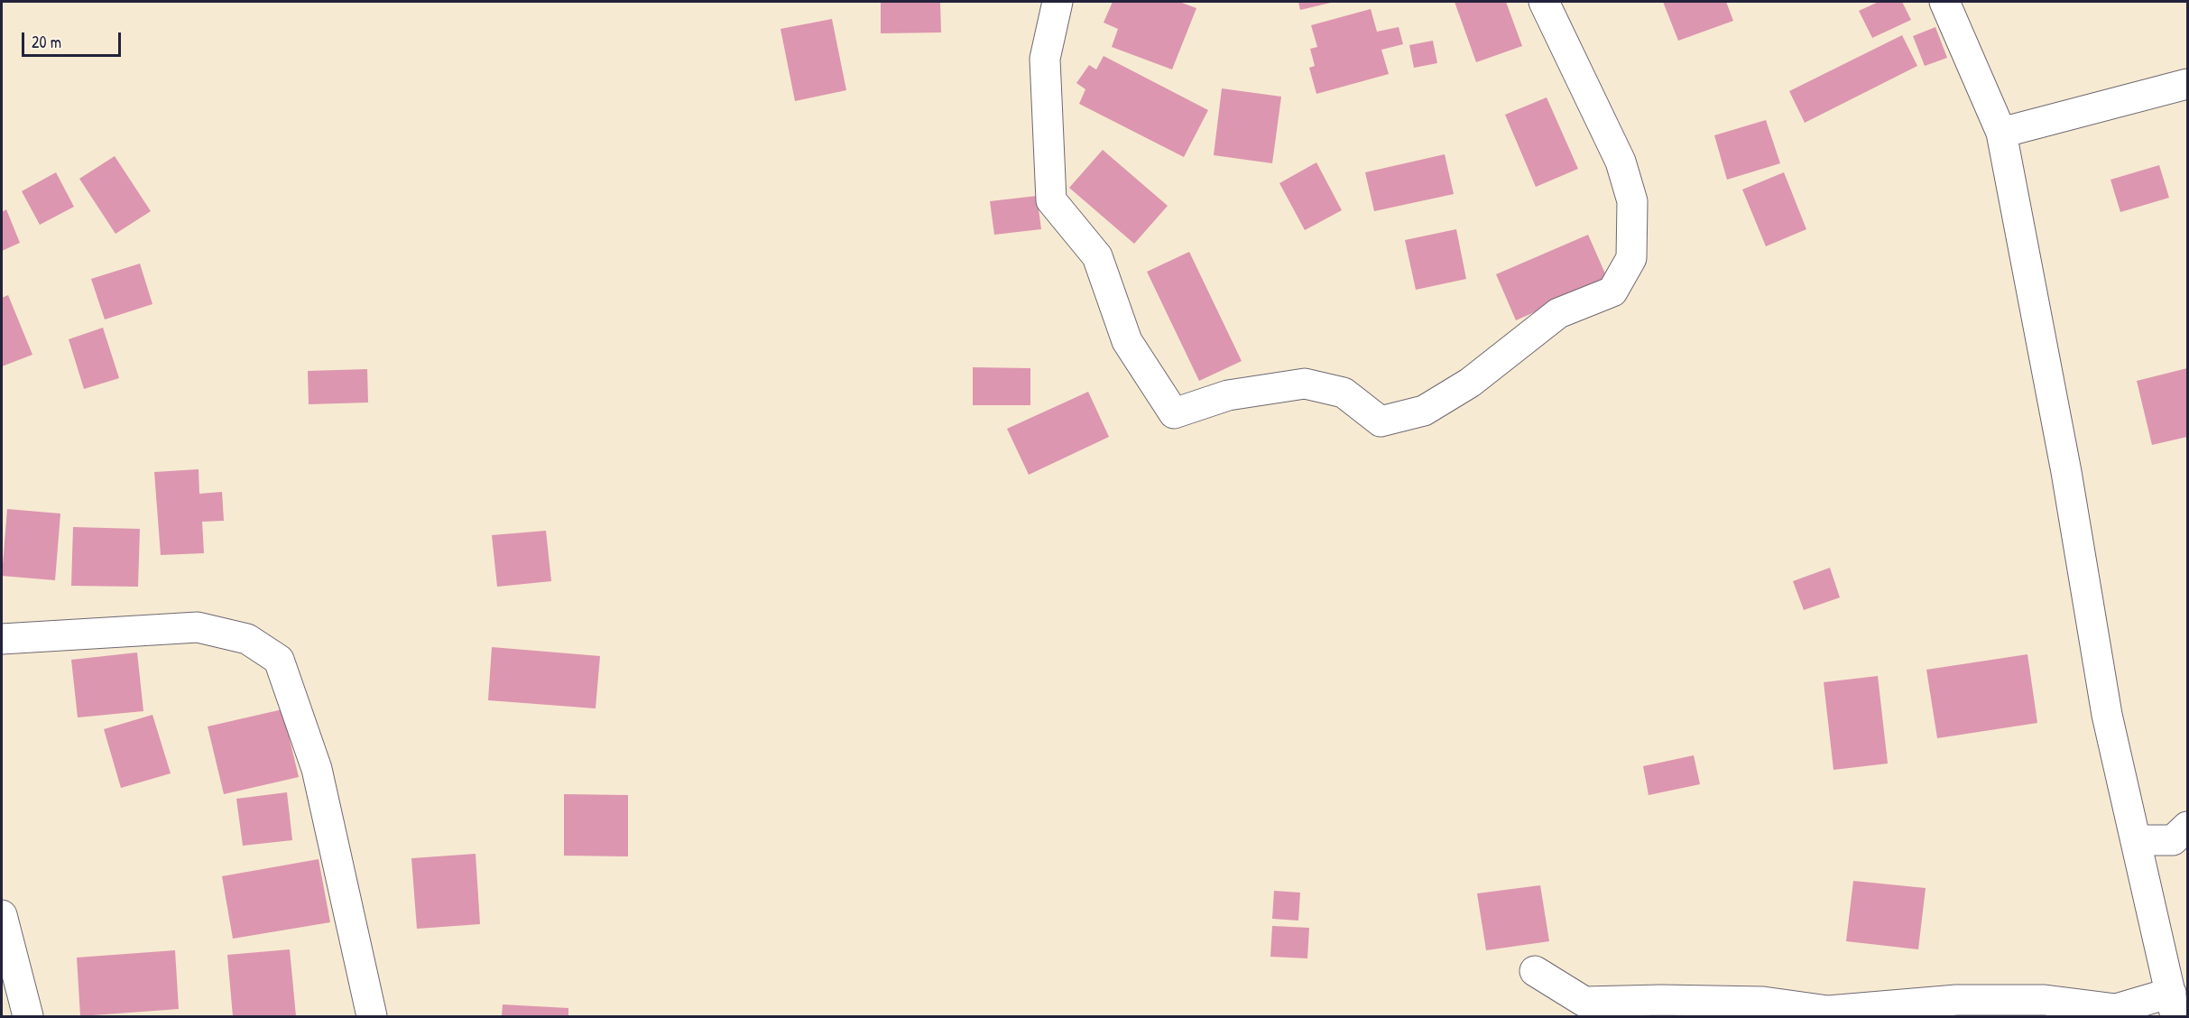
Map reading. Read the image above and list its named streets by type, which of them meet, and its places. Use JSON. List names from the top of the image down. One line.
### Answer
{"scale_bar":"20 m"}
